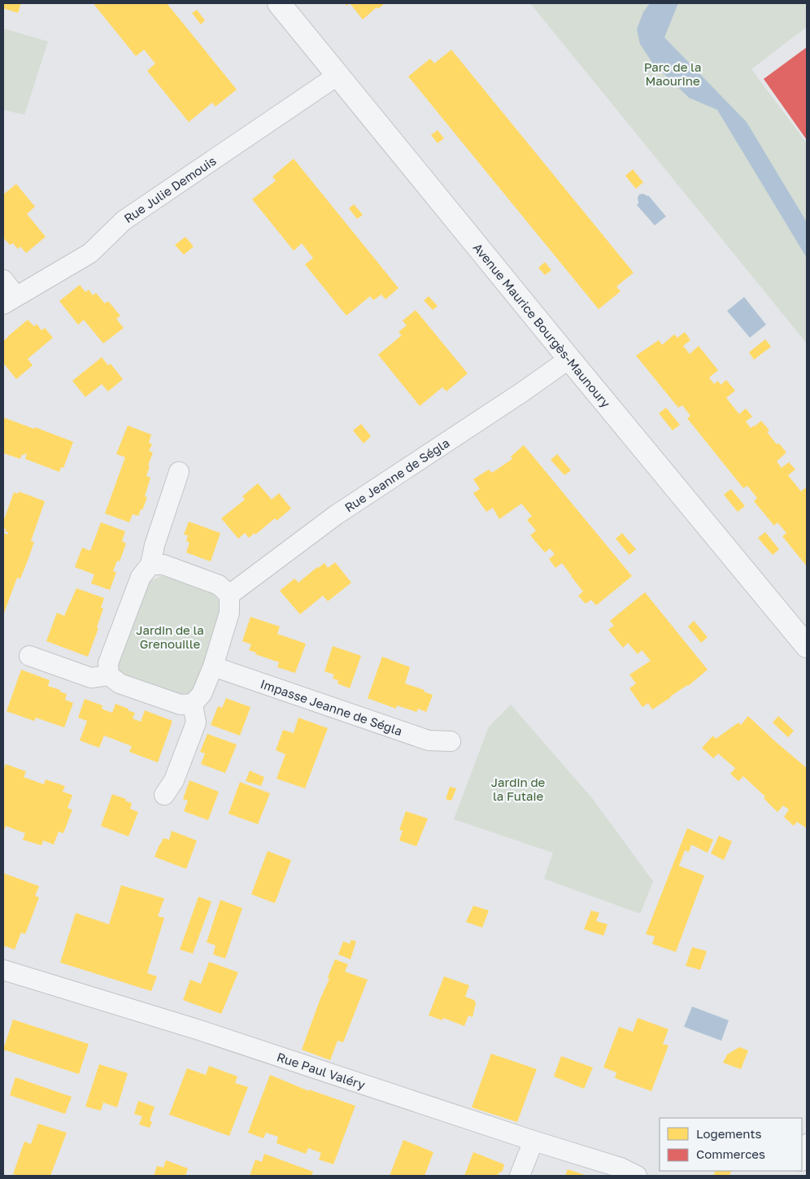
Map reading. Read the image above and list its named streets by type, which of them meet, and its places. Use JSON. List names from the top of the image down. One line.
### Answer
{"streets":{"street":["Rue Julie Demouis","Avenue Maurice Bourgès-Maunoury","Rue Jeanne de Ségla","Impasse Jeanne de Ségla","Rue Paul Valéry"]},"crossings":[["Rue Julie Demouis","Avenue Maurice Bourgès-Maunoury"],["Avenue Maurice Bourgès-Maunoury","Rue Jeanne de Ségla"],["Rue Jeanne de Ségla","Impasse Jeanne de Ségla"]],"parks":["Parc de la Maourine","Jardin de la Grenouille","Jardin de la Futaie"],"legend":["Logements","Commerces"]}
